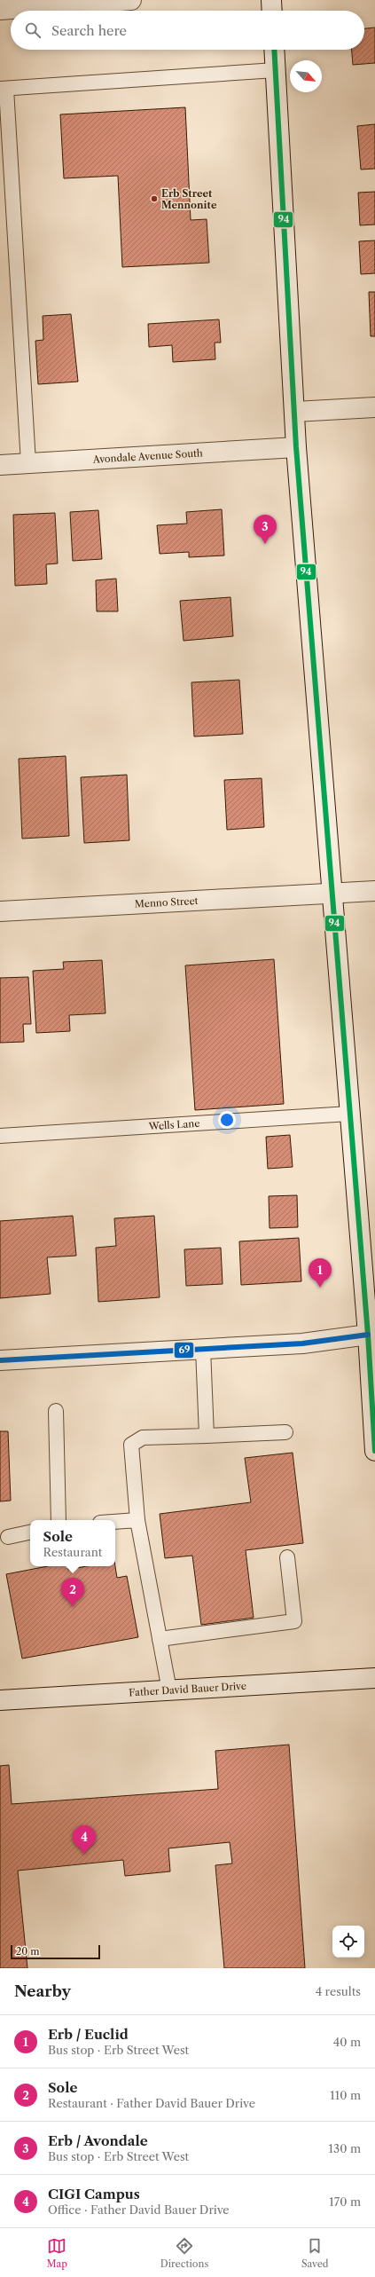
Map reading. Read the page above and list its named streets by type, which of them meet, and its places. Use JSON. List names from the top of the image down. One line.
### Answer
{"streets":{"street":["Avondale Avenue South","Menno Street","Father David Bauer Drive"],"lane":["Wells Lane"]},"places":["Erb Street Mennonite"],"lines":["transit line 94","transit line 69"],"scale_bar":"20 m","north":"bottom right","page":{"search":"Search here","pins":["3","1","2","4"],"popup":["Sole","Restaurant"],"scale":"20 m","heading":["Nearby","4 results"],"list":[{"mark":"1","name":"Erb / Euclid","note":"Bus stop · Erb Street West","value":"40 m"},{"mark":"2","name":"Sole","note":"Restaurant · Father David Bauer Drive","value":"110 m"},{"mark":"3","name":"Erb / Avondale","note":"Bus stop · Erb Street West","value":"130 m"},{"mark":"4","name":"CIGI Campus","note":"Office · Father David Bauer Drive","value":"170 m"}],"nav":["Map","Directions","Saved"]}}
